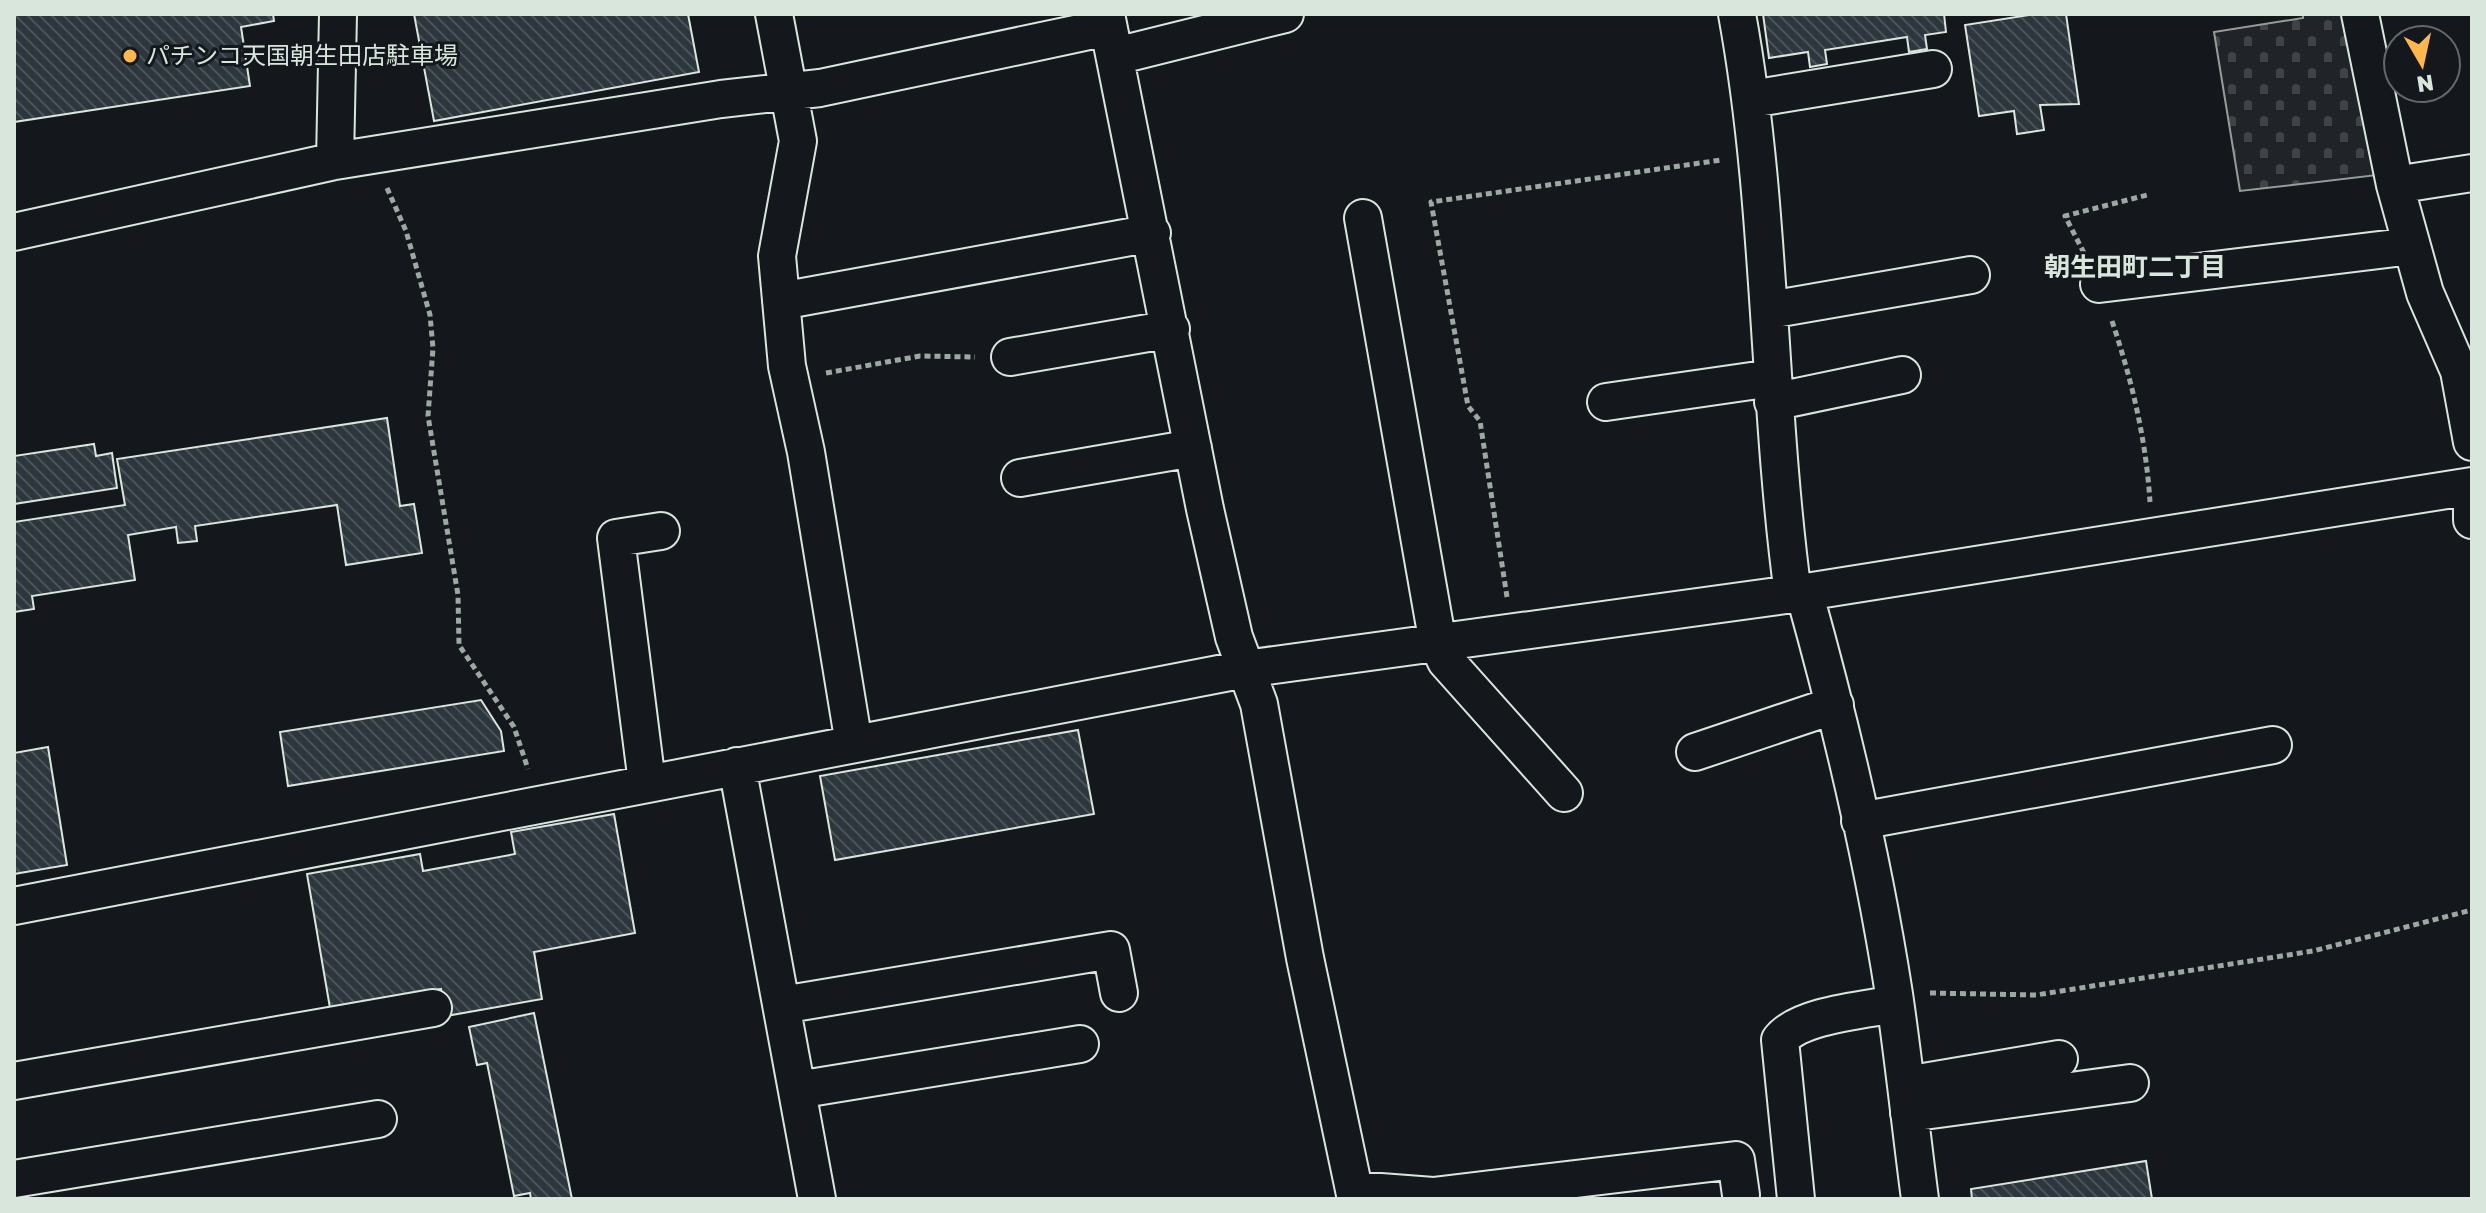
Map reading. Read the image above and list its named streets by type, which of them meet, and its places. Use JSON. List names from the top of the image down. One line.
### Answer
{"districts":["朝生田町二丁目"],"places":["パチンコ天国朝生田店駐車場"],"north":"bottom"}
